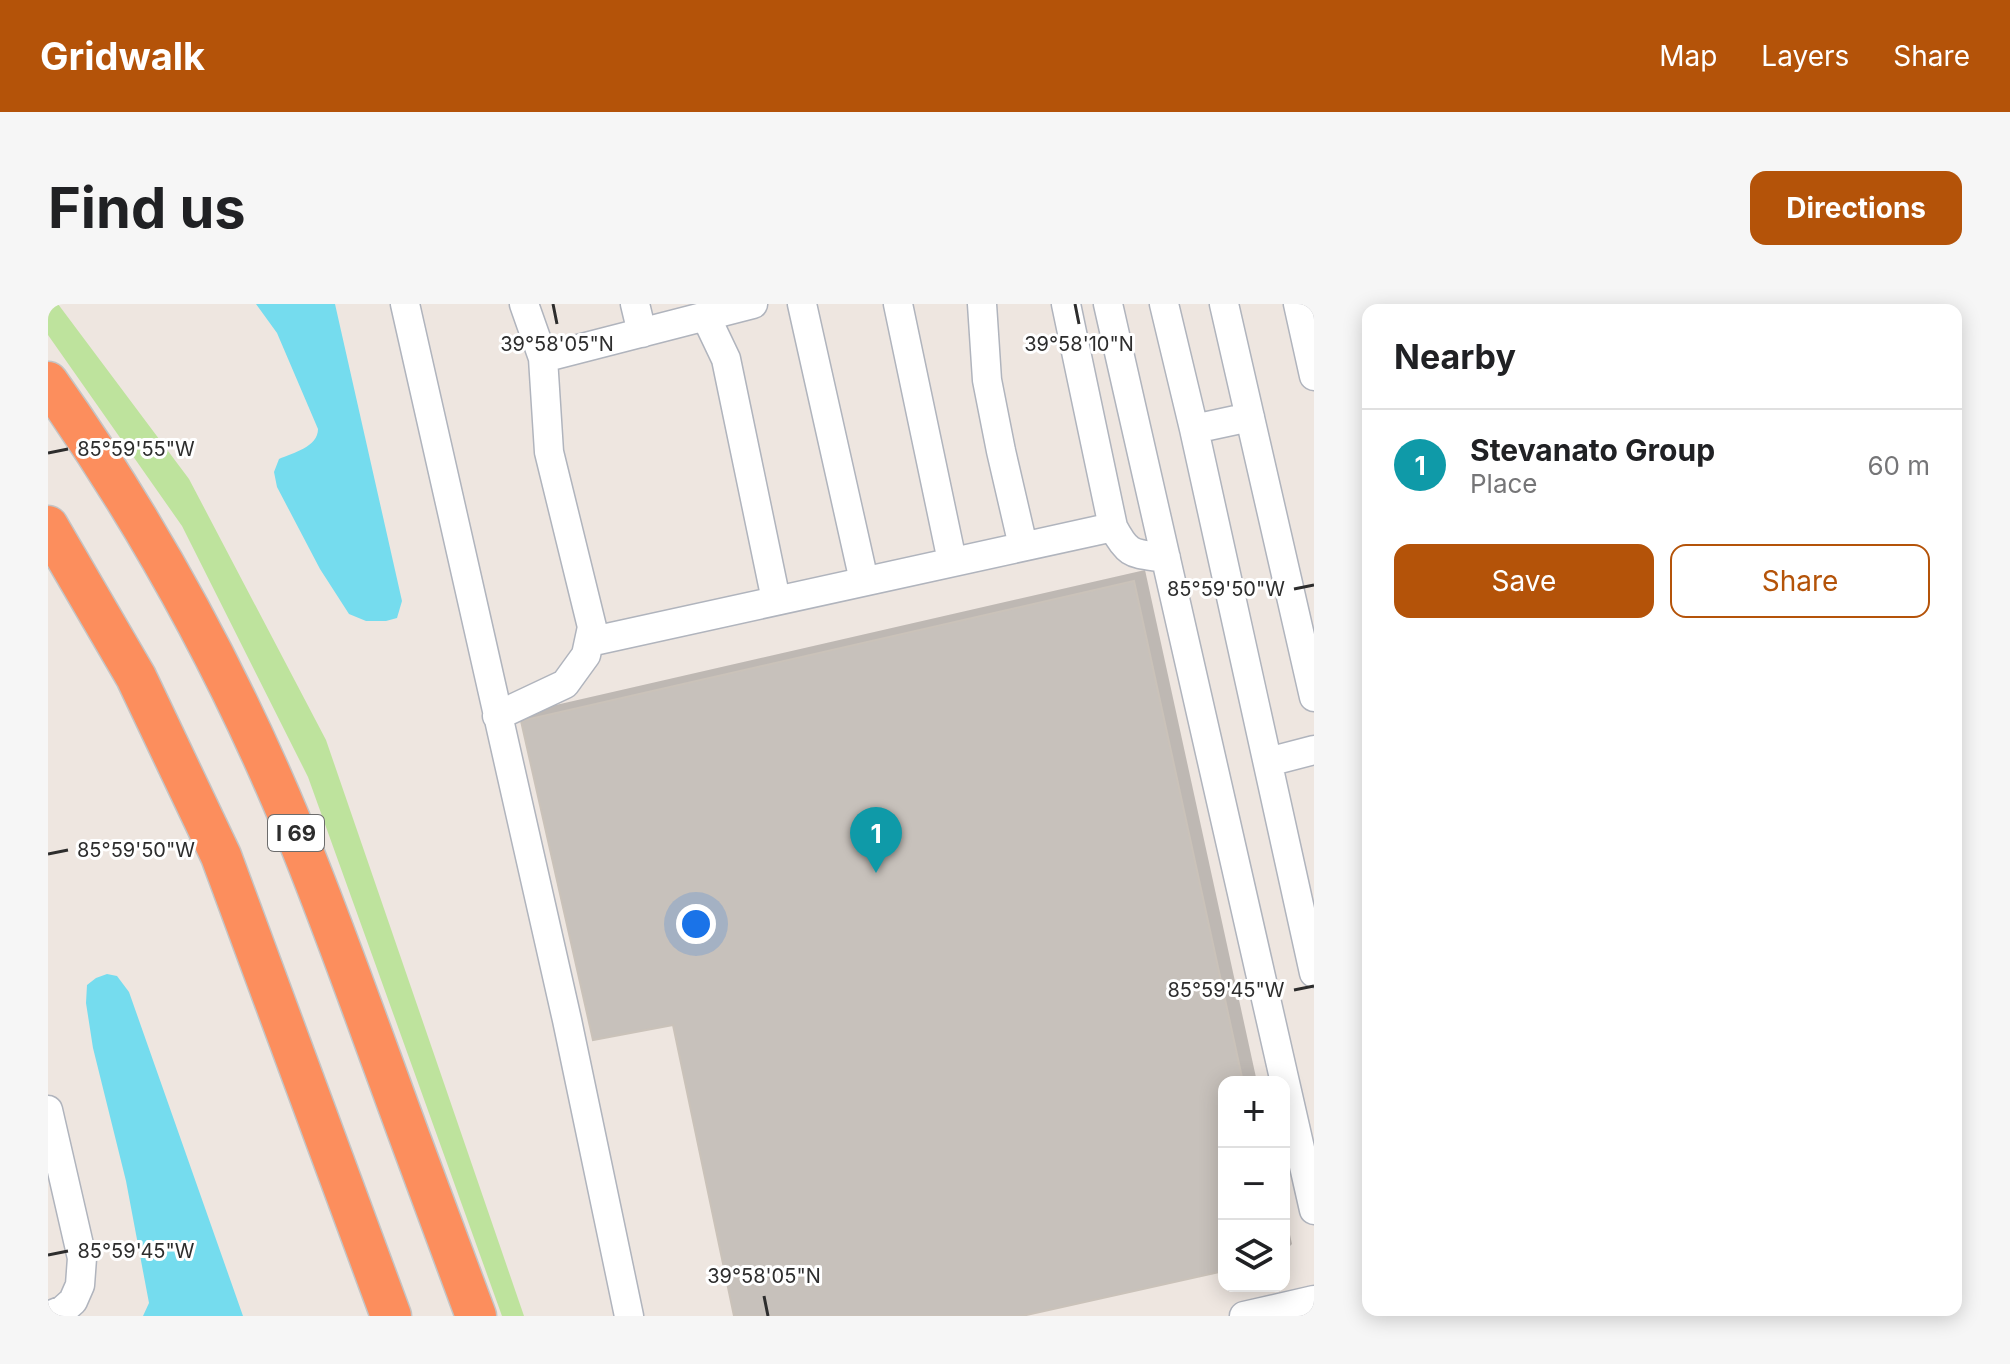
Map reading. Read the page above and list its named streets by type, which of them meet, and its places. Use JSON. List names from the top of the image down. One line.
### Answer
{"streets":{"highway":["I 69"]},"page":{"header":"Gridwalk","nav":["Map","Layers","Share"],"buttons":["Directions",["Save","Share"]],"title":"Find us","heading":"Nearby","list":[{"mark":"1","name":"Stevanato Group","note":"Place","value":"60 m"}],"pins":"1","map_buttons":["+","−"]},"coordinates":["39°58'05\"N","39°58'10\"N","85°59'55\"W","85°59'50\"W","85°59'45\"W"]}
